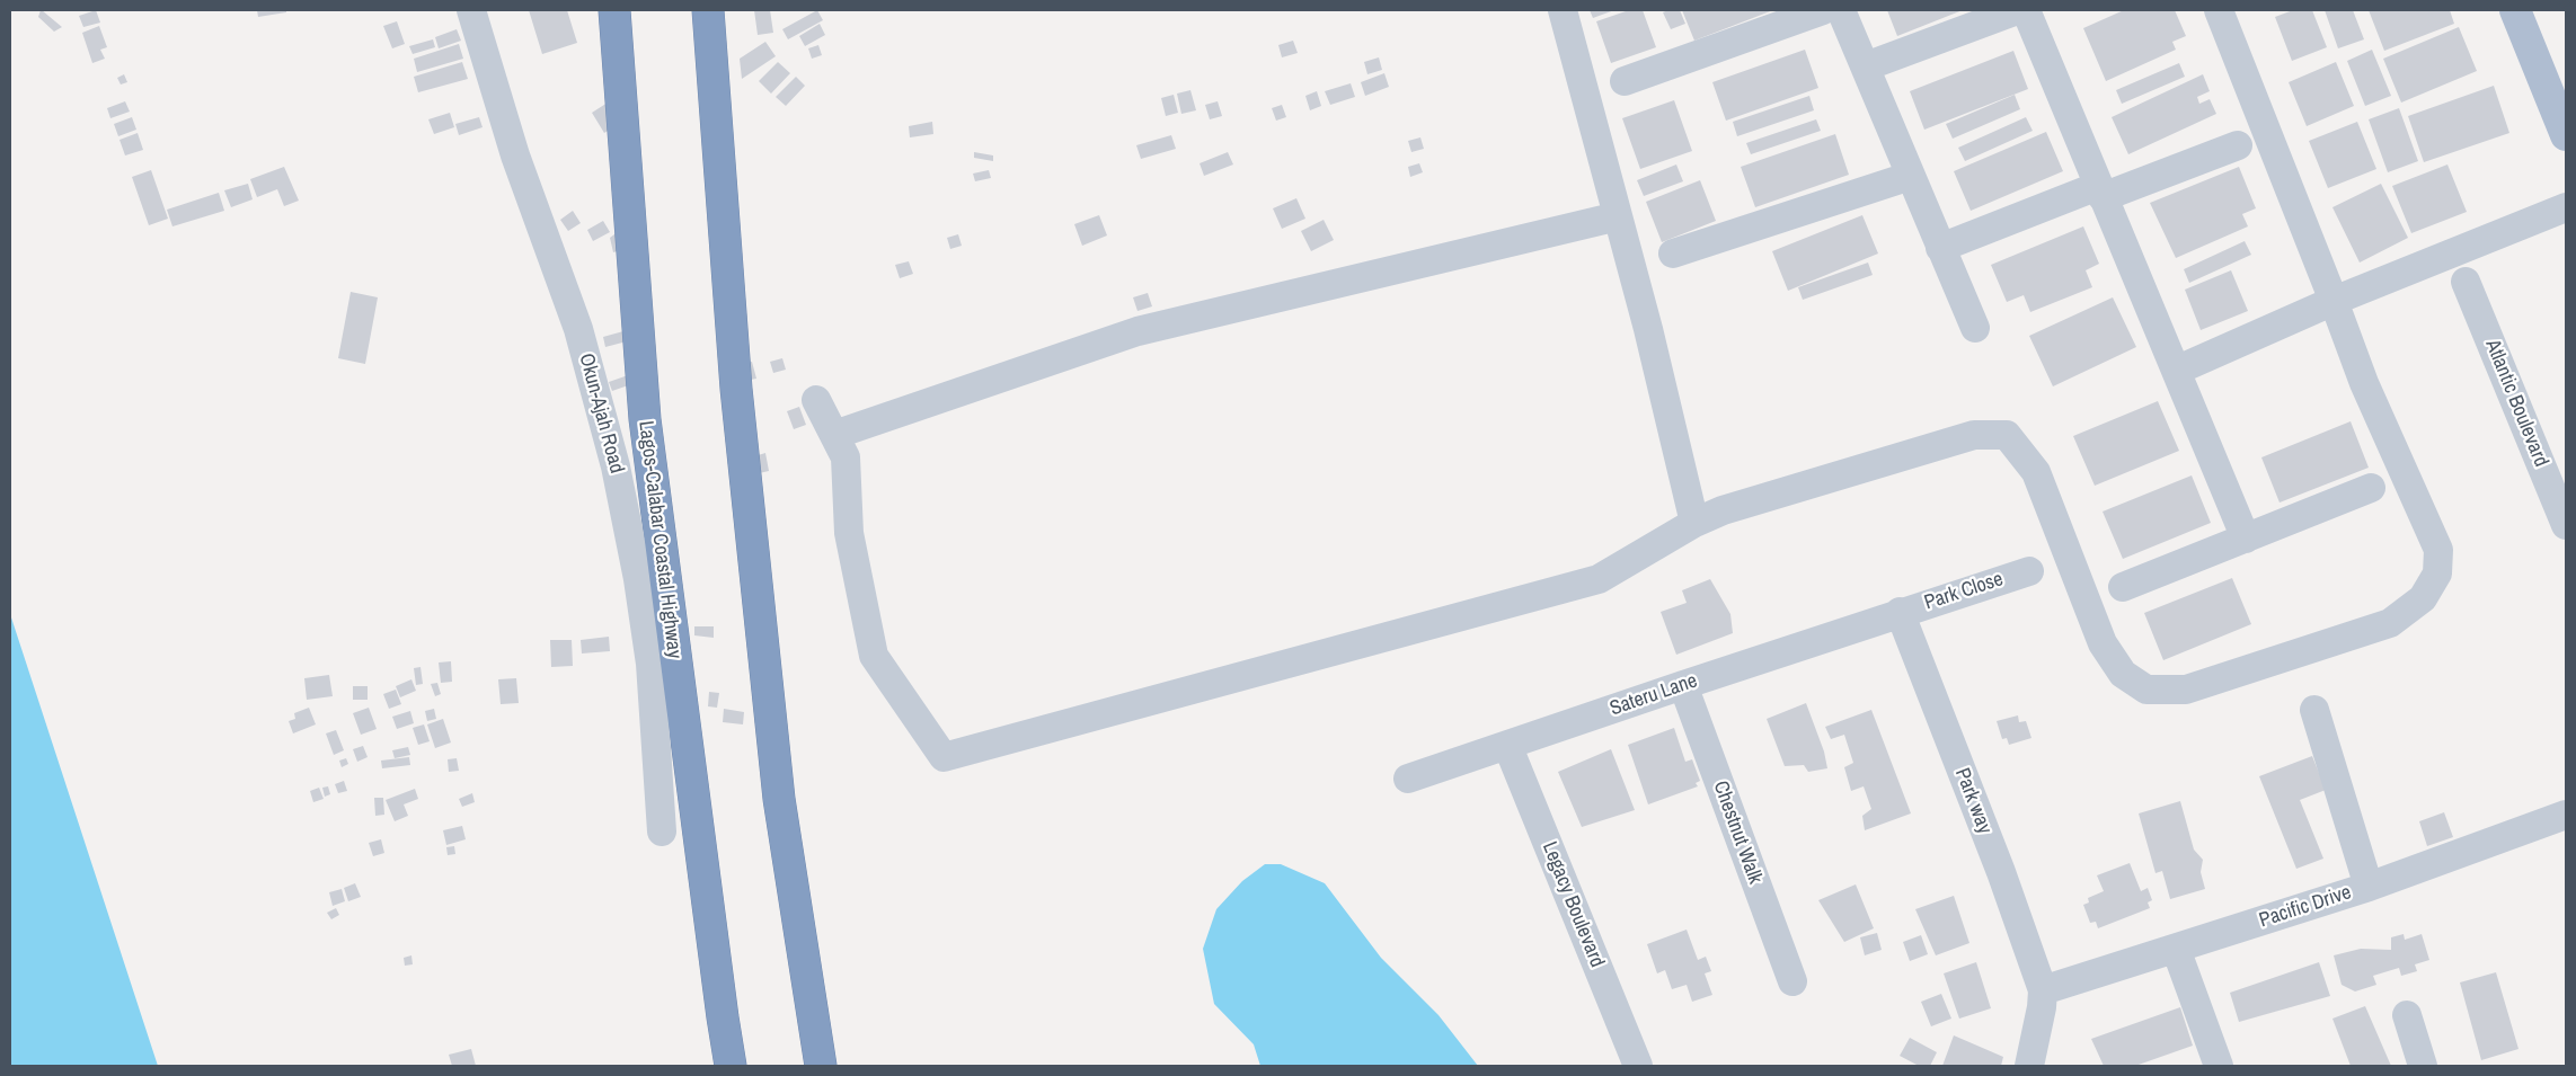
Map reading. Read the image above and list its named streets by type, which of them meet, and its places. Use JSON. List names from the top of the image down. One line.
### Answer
{"streets":{"highway":["Lagos-Calabar Coastal Highway"],"street":["Atlantic Boulevard","Okun-Ajah Road","Park Close","Sateru Lane","Park way","Chestnut Walk","Legacy Boulevard","Pacific Drive"]},"crossings":[["Park Close","Sateru Lane"],["Park Close","Park way"],["Sateru Lane","Park way"],["Sateru Lane","Chestnut Walk"],["Sateru Lane","Legacy Boulevard"],["Park way","Pacific Drive"]]}
